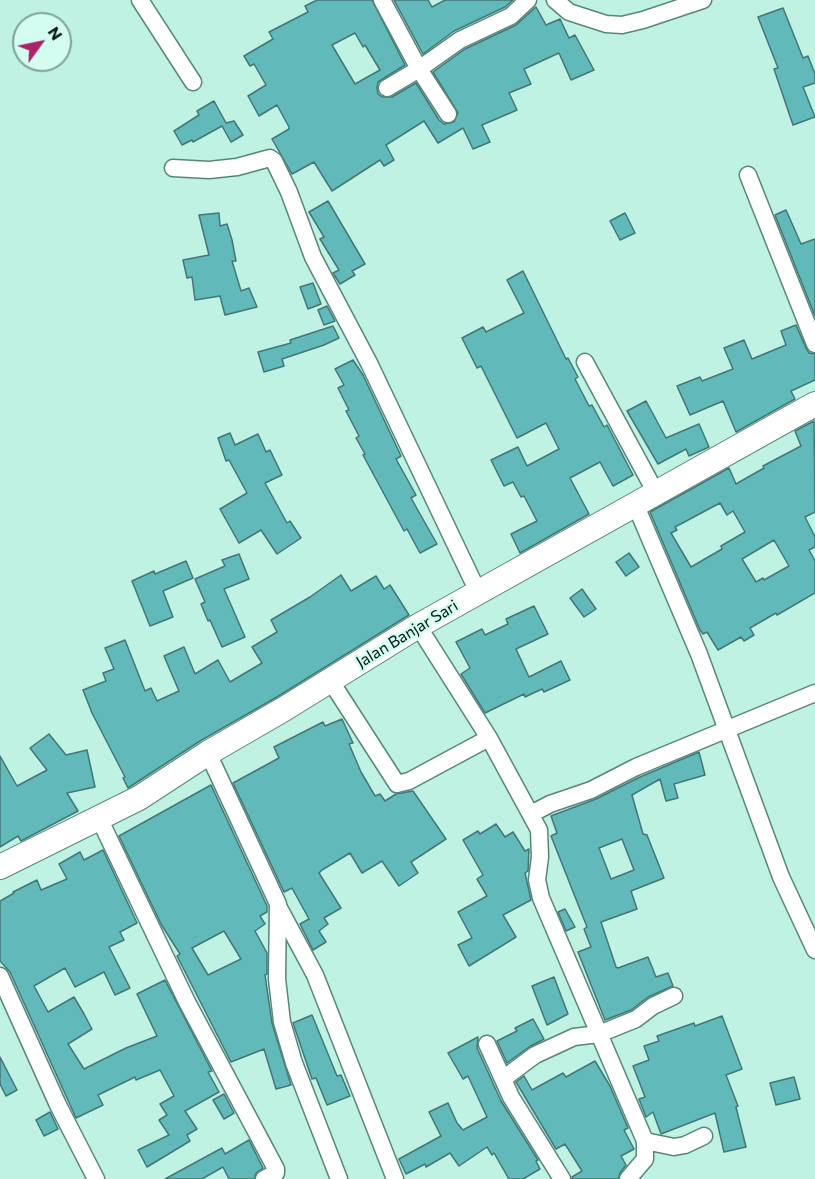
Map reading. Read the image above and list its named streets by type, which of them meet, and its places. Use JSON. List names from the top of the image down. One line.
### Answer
{"streets":{"street":["Jalan Banjar Sari"]},"north":"top right"}
